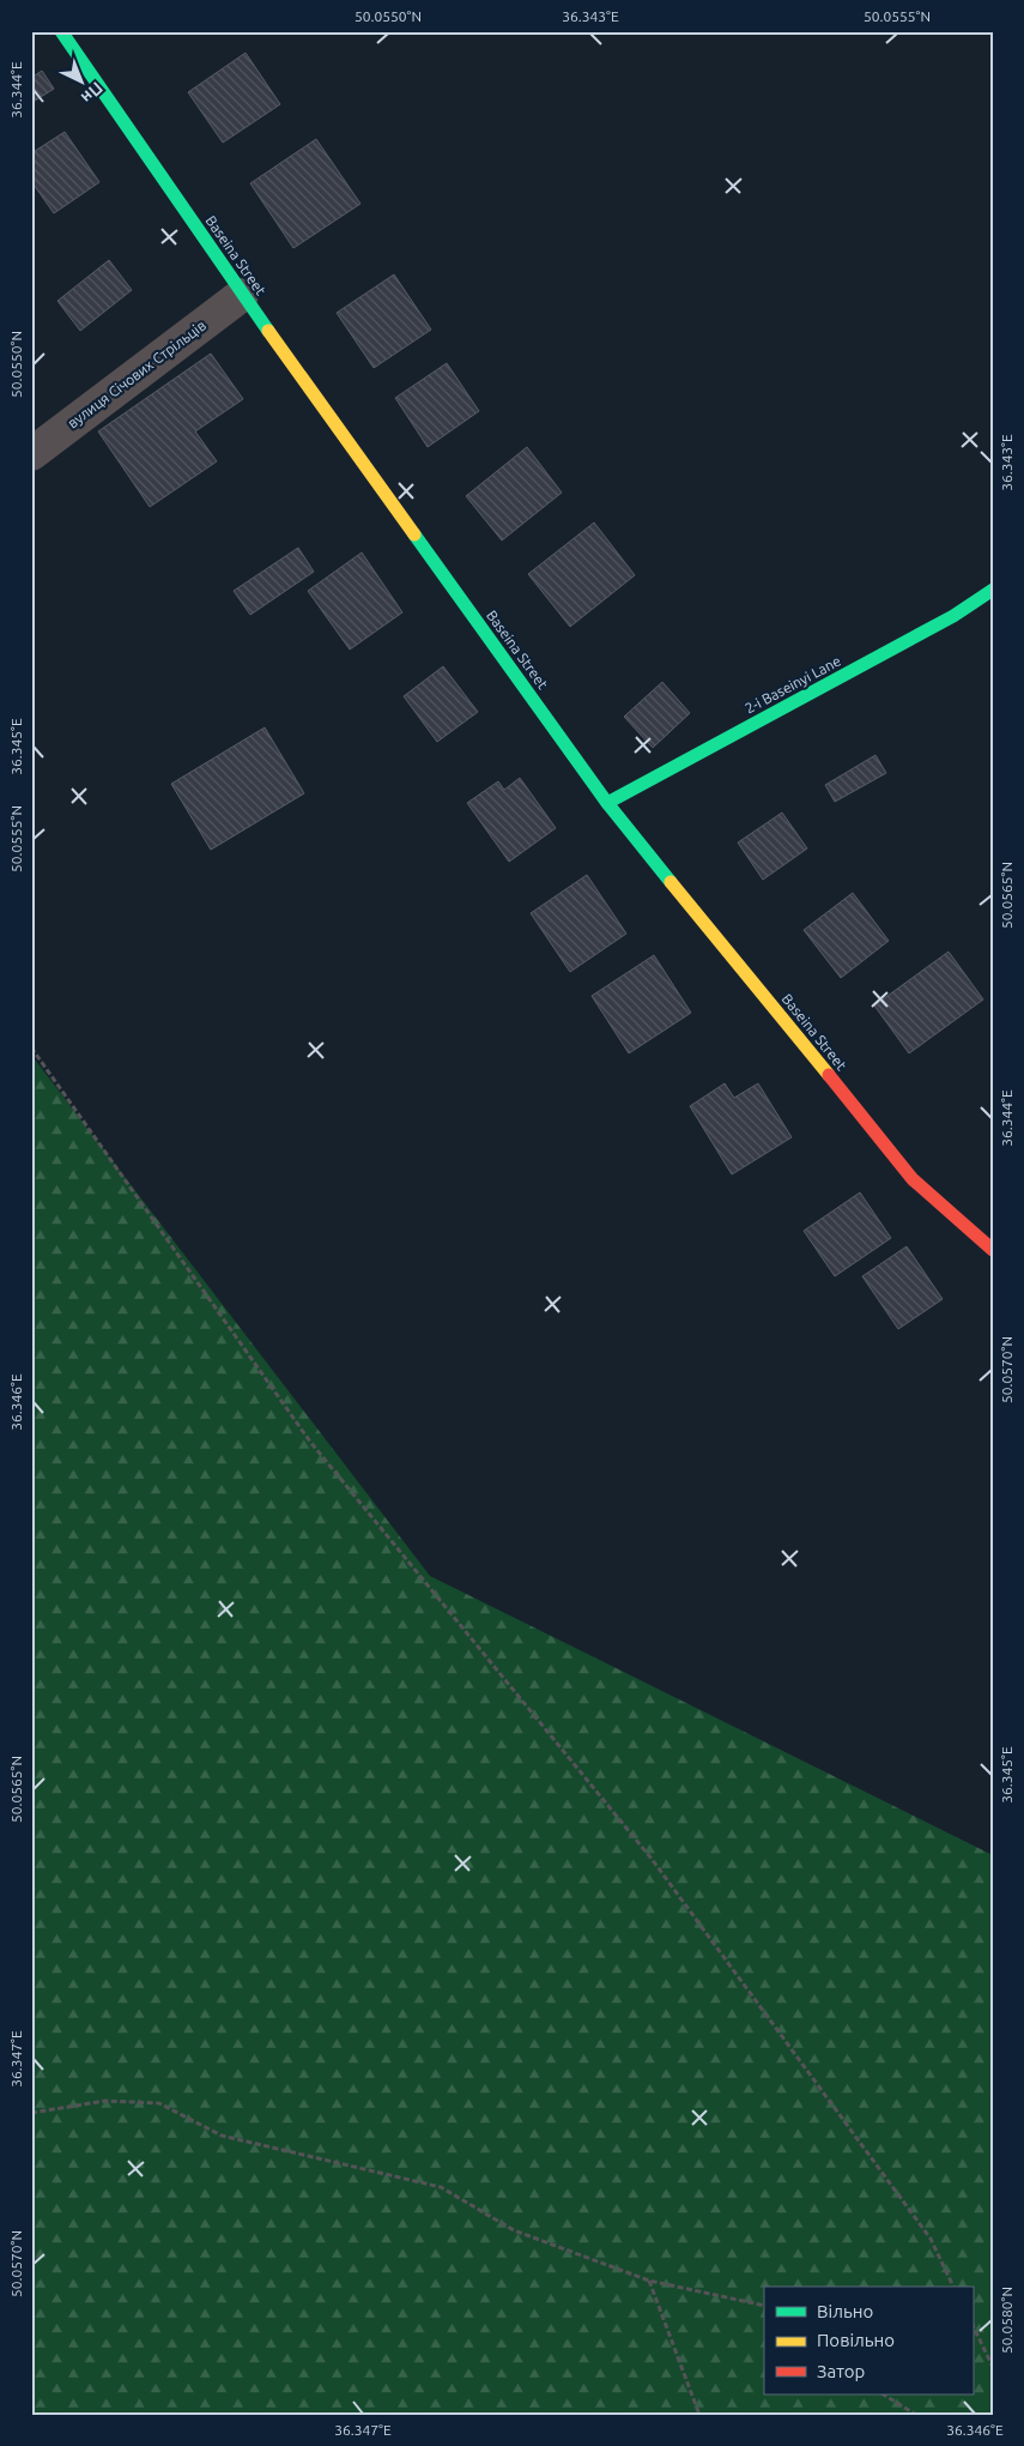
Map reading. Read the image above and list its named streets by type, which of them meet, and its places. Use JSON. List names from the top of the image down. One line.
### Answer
{"streets":{"street":["Baseina Street","вулиця Січових Стрільців","2-i Baseinyi Lane"]},"crossings":[["Baseina Street","вулиця Січових Стрільців"],["Baseina Street","2-i Baseinyi Lane"]],"legend":["Вільно","Повільно","Затор"],"north":"bottom right","coordinates":["50.0550°N","36.343°E","50.0555°N","36.344°E","36.345°E","50.0565°N","50.0570°N","36.346°E","36.347°E","50.0580°N"]}
